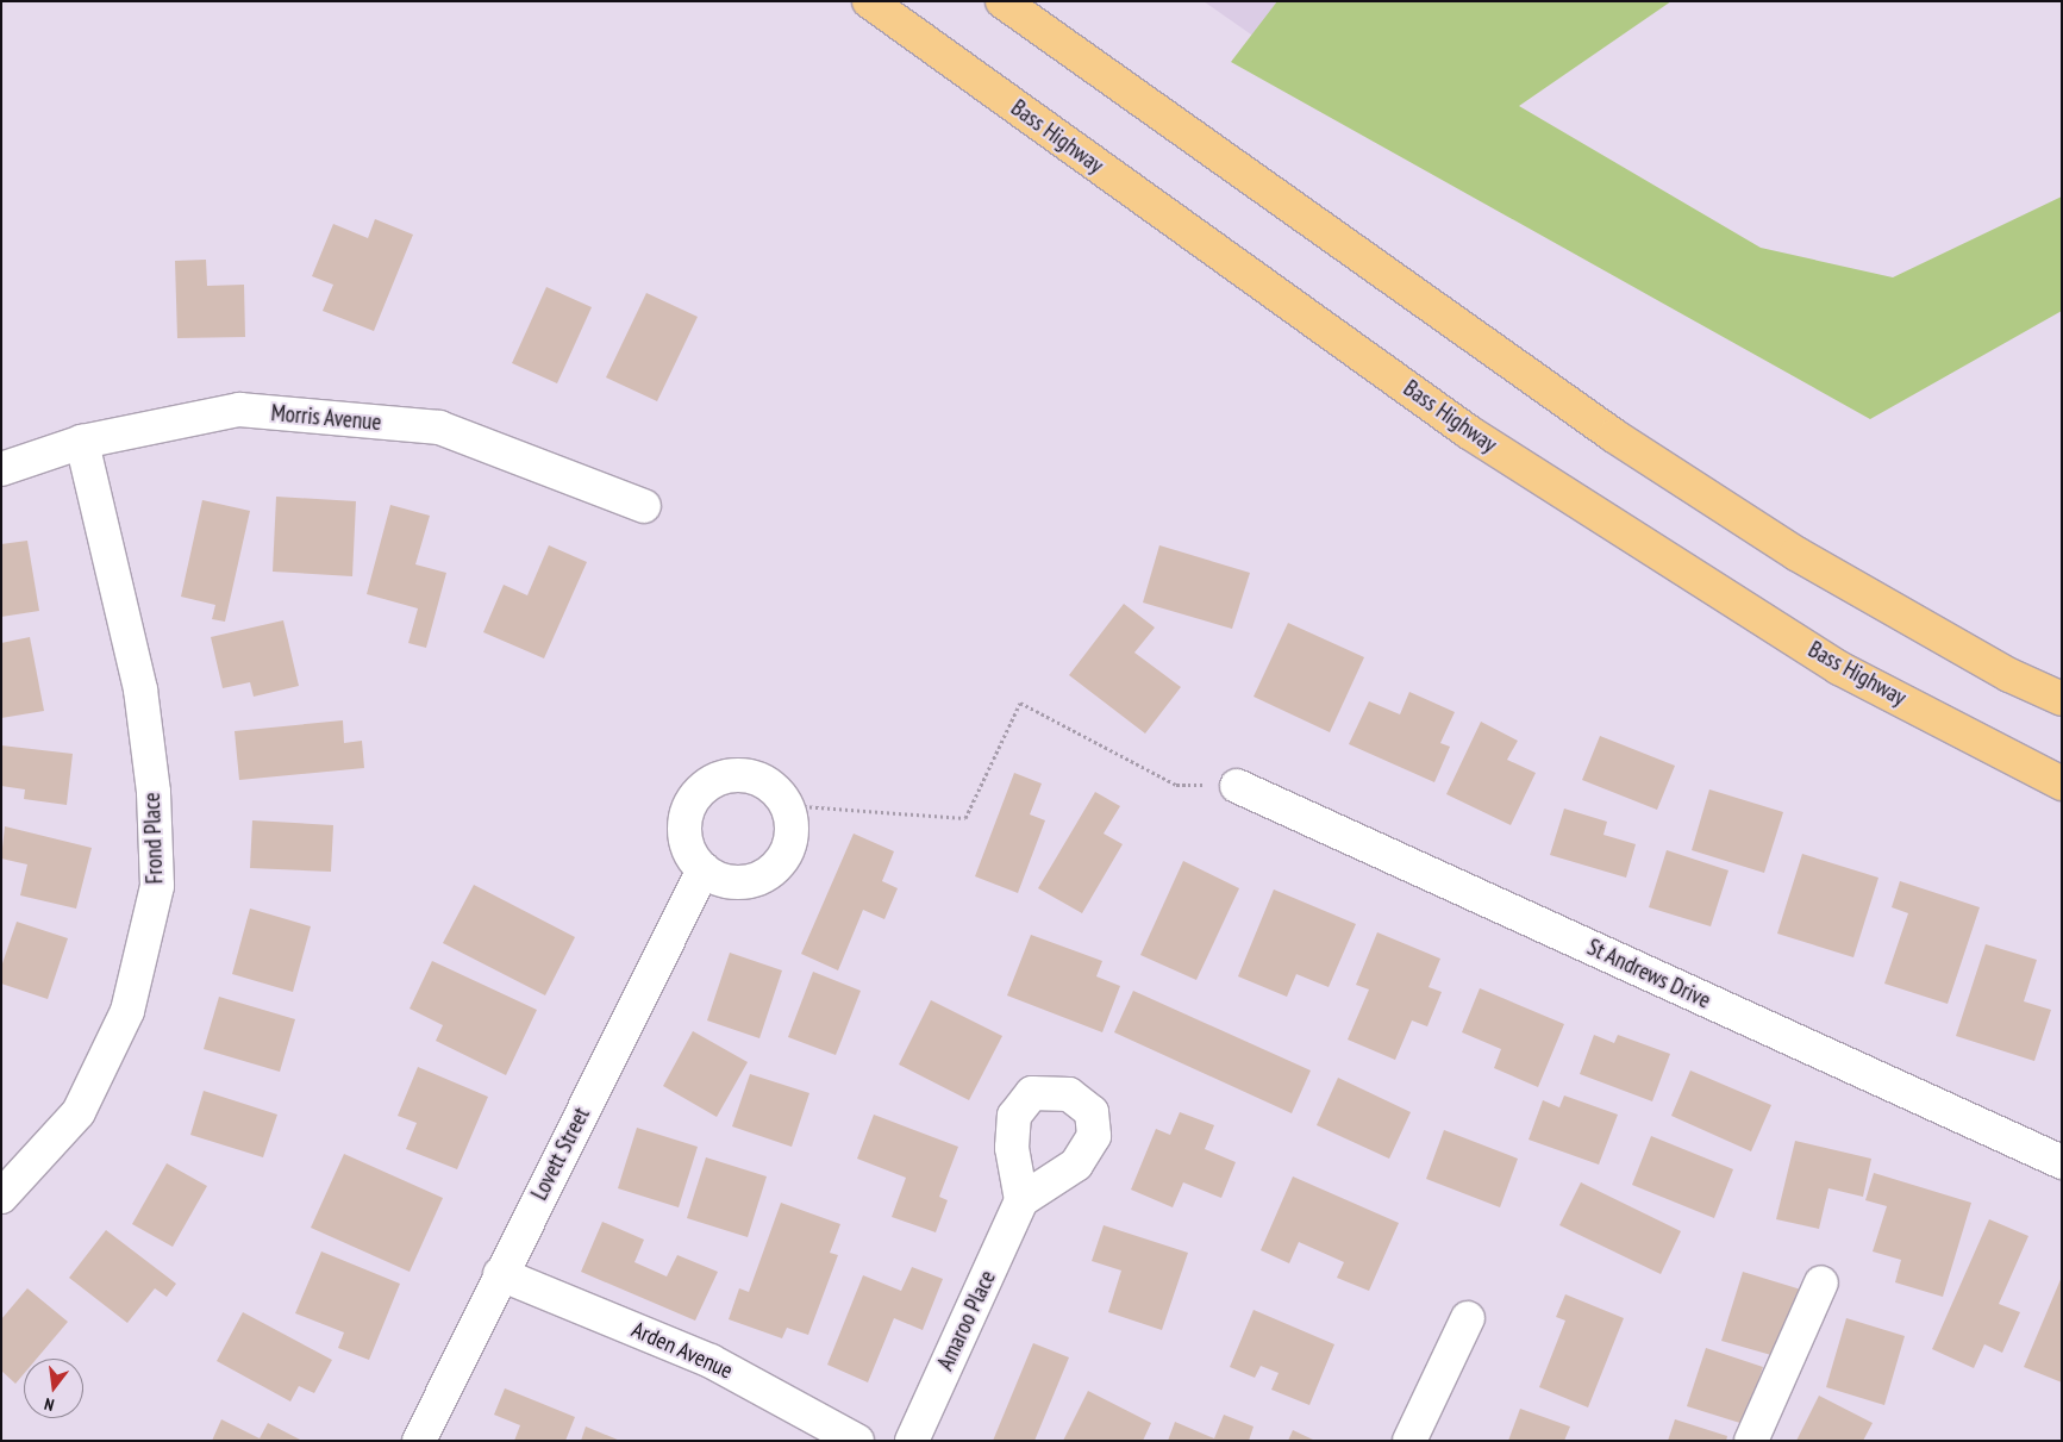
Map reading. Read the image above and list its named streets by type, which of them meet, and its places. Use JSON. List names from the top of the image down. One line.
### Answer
{"streets":{"highway":["Bass Highway"],"street":["Morris Avenue","Frond Place","St Andrews Drive","Lovett Street","Amaroo Place","Arden Avenue"]},"crossings":[["Morris Avenue","Frond Place"],["Lovett Street","Arden Avenue"]],"north":"bottom"}
